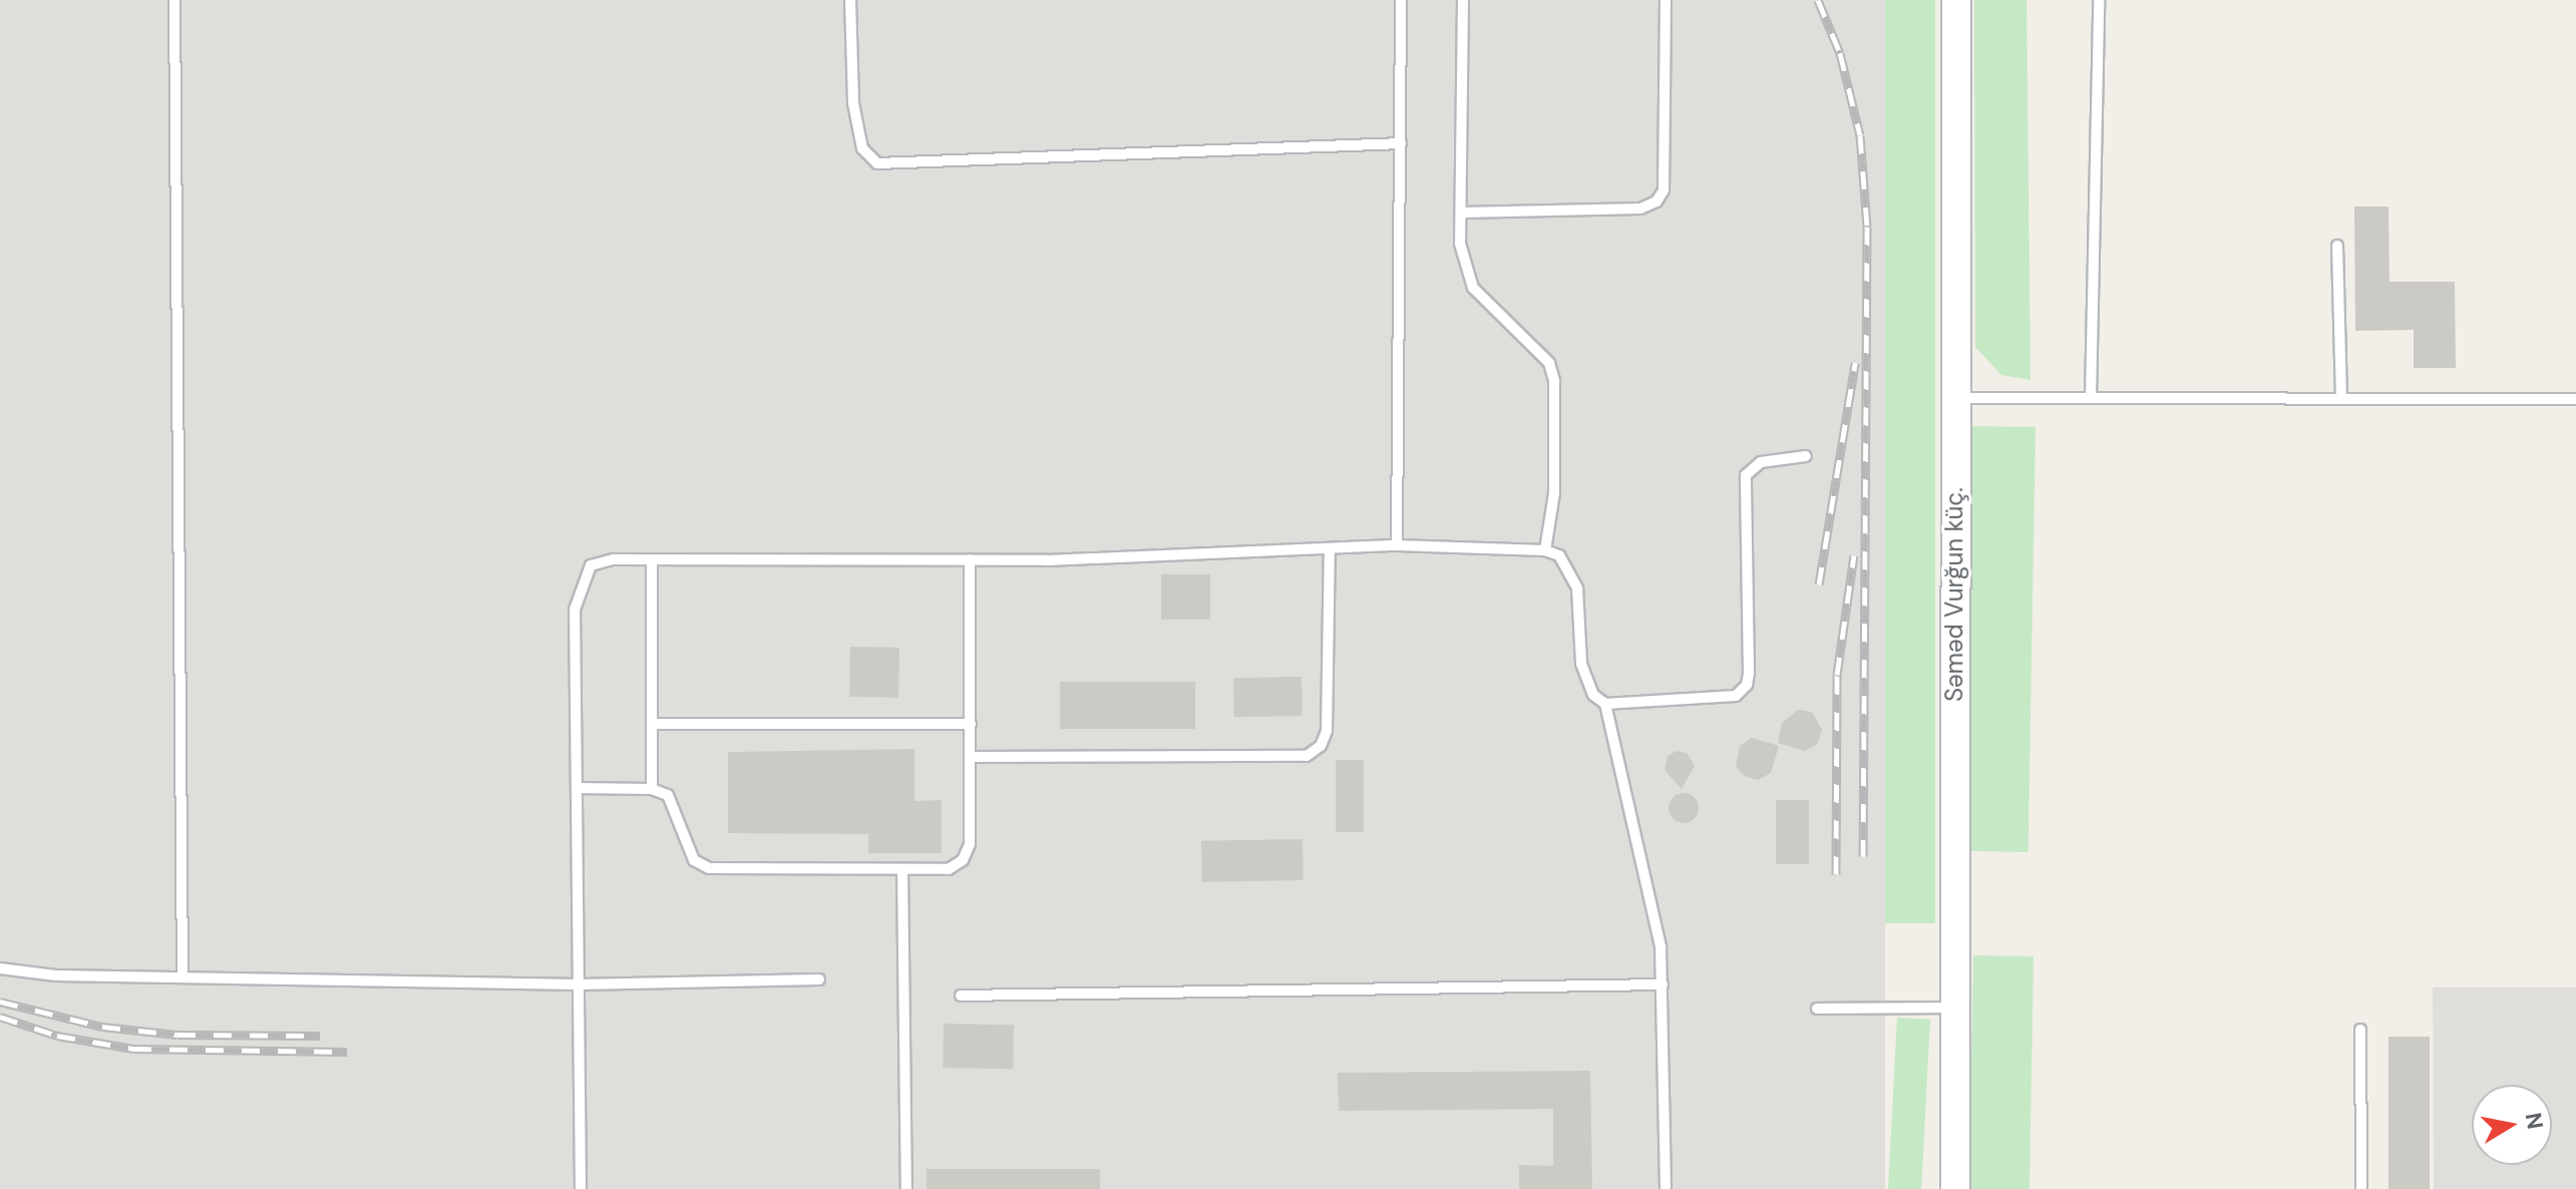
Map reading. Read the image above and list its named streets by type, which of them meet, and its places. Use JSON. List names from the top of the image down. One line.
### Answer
{"streets":{"main road":["Səməd Vurğun küç."]},"north":"right"}
